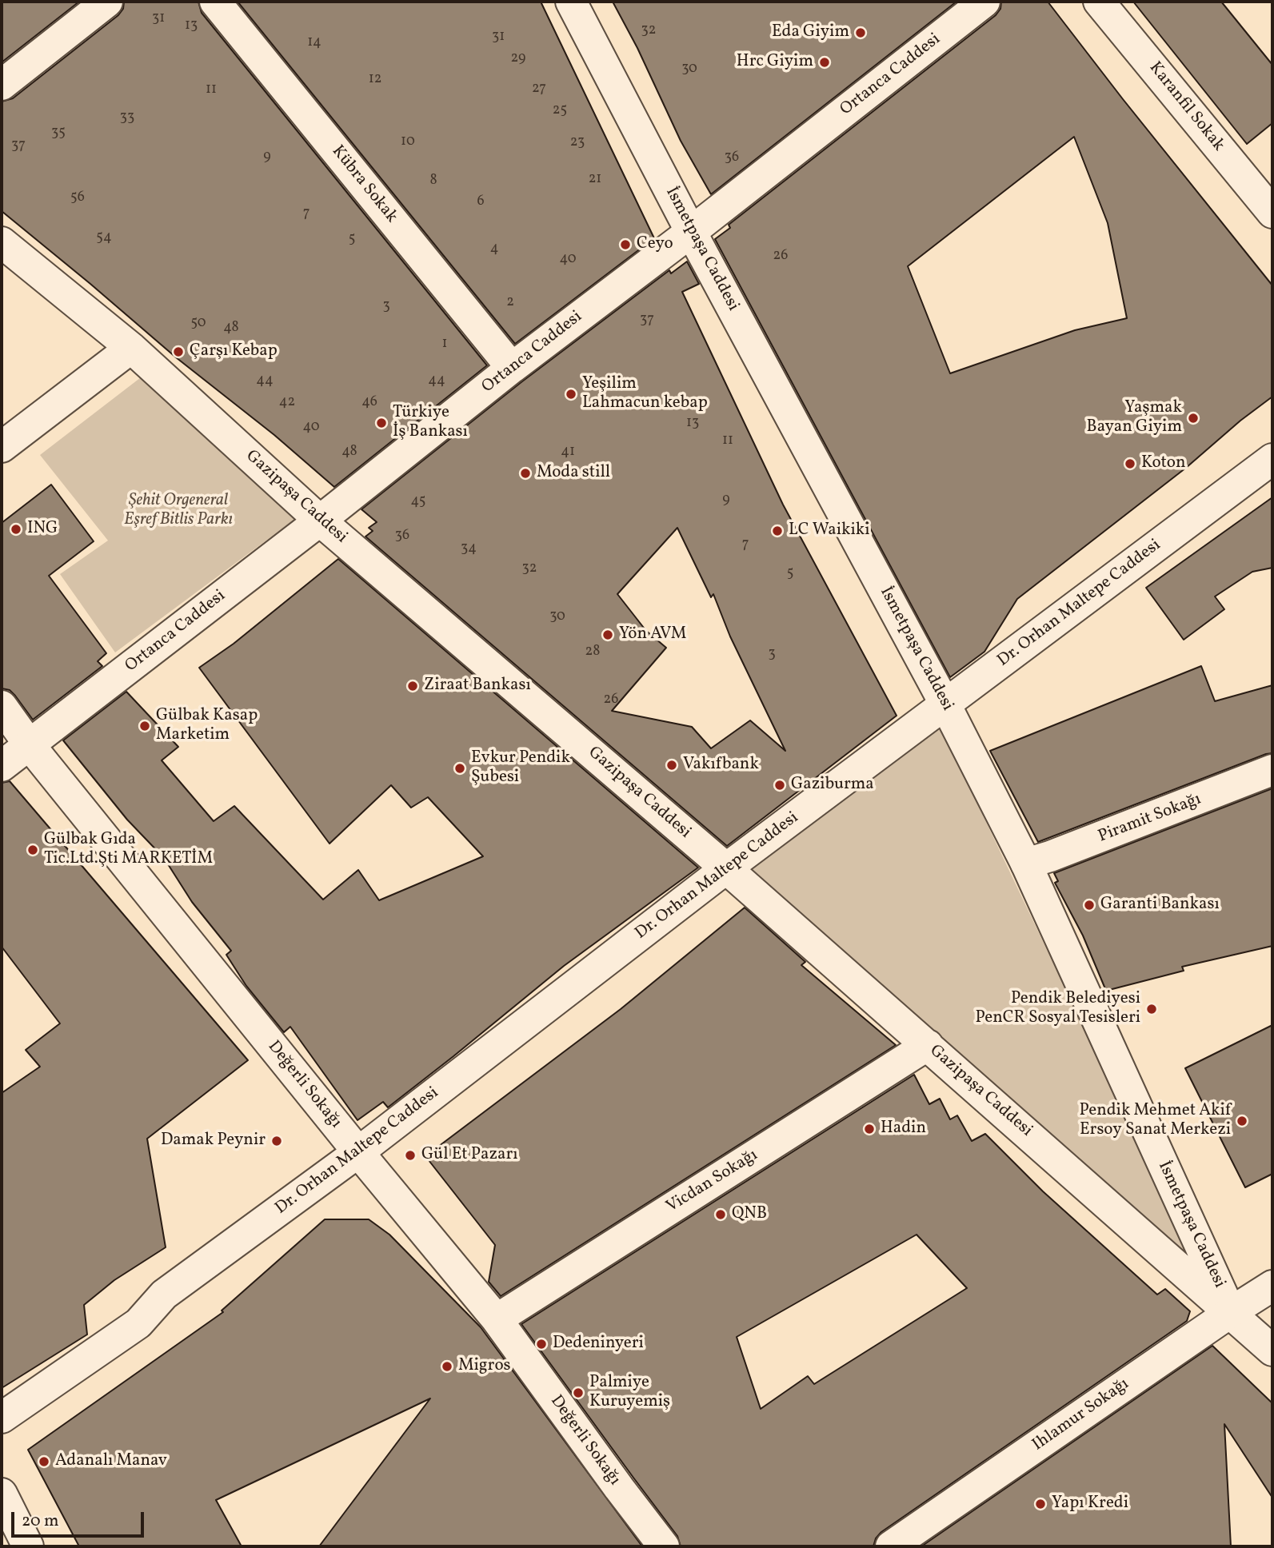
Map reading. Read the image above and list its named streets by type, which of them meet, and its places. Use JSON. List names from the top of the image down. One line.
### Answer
{"streets":{"street":["Ortanca Caddesi","Karanfil Sokak","Kübra Sokak","İsmetpaşa Caddesi","Gazipaşa Caddesi","Dr. Orhan Maltepe Caddesi","Piramit Sokağı","Değerli Sokağı","Vicdan Sokağı","Ihlamur Sokağı"]},"crossings":[["Ortanca Caddesi","Kübra Sokak"],["Ortanca Caddesi","İsmetpaşa Caddesi"],["Ortanca Caddesi","Gazipaşa Caddesi"],["Ortanca Caddesi","Değerli Sokağı"],["İsmetpaşa Caddesi","Gazipaşa Caddesi"],["İsmetpaşa Caddesi","Dr. Orhan Maltepe Caddesi"],["İsmetpaşa Caddesi","Piramit Sokağı"],["İsmetpaşa Caddesi","Ihlamur Sokağı"],["Gazipaşa Caddesi","Dr. Orhan Maltepe Caddesi"],["Gazipaşa Caddesi","Vicdan Sokağı"],["Gazipaşa Caddesi","Ihlamur Sokağı"],["Dr. Orhan Maltepe Caddesi","Değerli Sokağı"],["Değerli Sokağı","Vicdan Sokağı"]],"parks":["Şehit Orgeneral Eşref Bitlis Parkı"],"places":["Eda Giyim","Hrc Giyim","Ceyo","Çarşı Kebap","Yeşilim Lahmacun kebap","Yaşmak Bayan Giyim","Türkiye İş Bankası","Koton","Moda still","ING","LC Waikiki","Yön AVM","Ziraat Bankası","Gülbak Kasap Marketim","Vakıfbank","Evkur Pendik Şubesi","Gaziburma","Gülbak Gıda Tic.Ltd.Şti MARKETİM","Garanti Bankası","Pendik Belediyesi PenCR Sosyal Tesisleri","Pendik Mehmet Akif Ersoy Sanat Merkezi","Hadin","Damak Peynir","Gül Et Pazarı","QNB","Dedeninyeri","Migros","Palmiye Kuruyemiş","Adanalı Manav","Yapı Kredi"],"house_numbers":["31","13","32","31","14","29","30","12","27","11","25","33","35","10","23","37","9","36","21","8","56","6","7","54","5","4","26","40","2","3","37","50","48","1","44","44","42","46","13","40","11","48","41","9","45","36","7","34","32","5","30","28","3","26"],"scale_bar":"20 m"}
